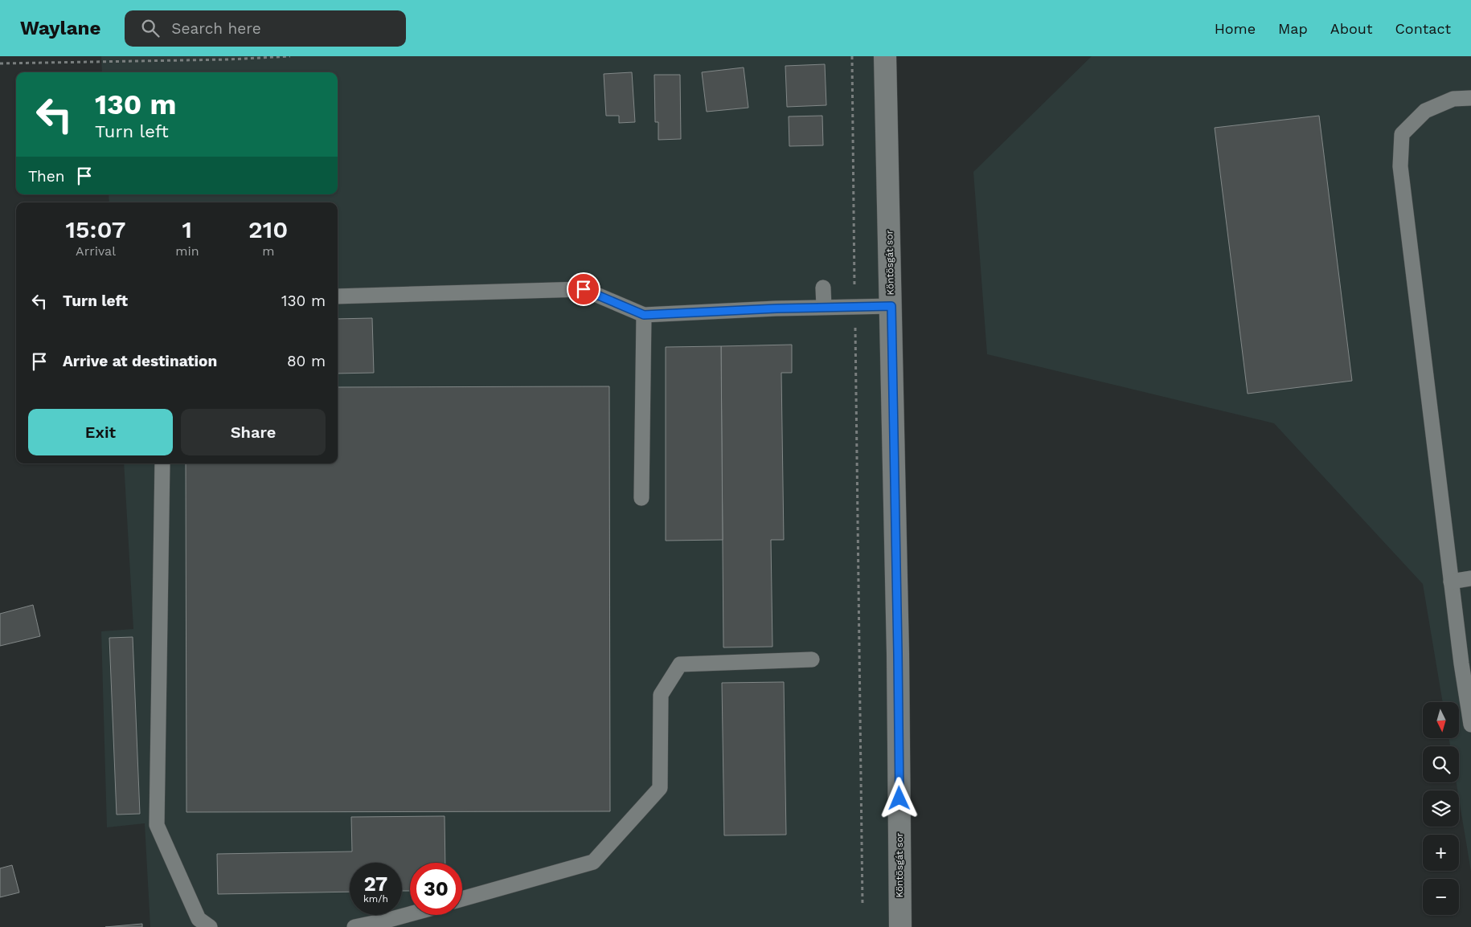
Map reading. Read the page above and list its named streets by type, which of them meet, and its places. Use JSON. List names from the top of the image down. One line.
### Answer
{"streets":{"street":["Köntösgát sor"]},"north":"bottom","page":{"header":"Waylane","search":"Search here","nav":["Home","Map","About","Contact"],"turn":["130 m","Turn left"],"then":"Then","eta":["15:07","Arrival","1","min","210","m"],"list":[{"name":"Turn left","value":"130 m"},{"name":"Arrive at destination","value":"80 m"}],"buttons":["Exit","Share"],"map_buttons":["+","−"],"speed":"27 km/h","limit":"30"}}
